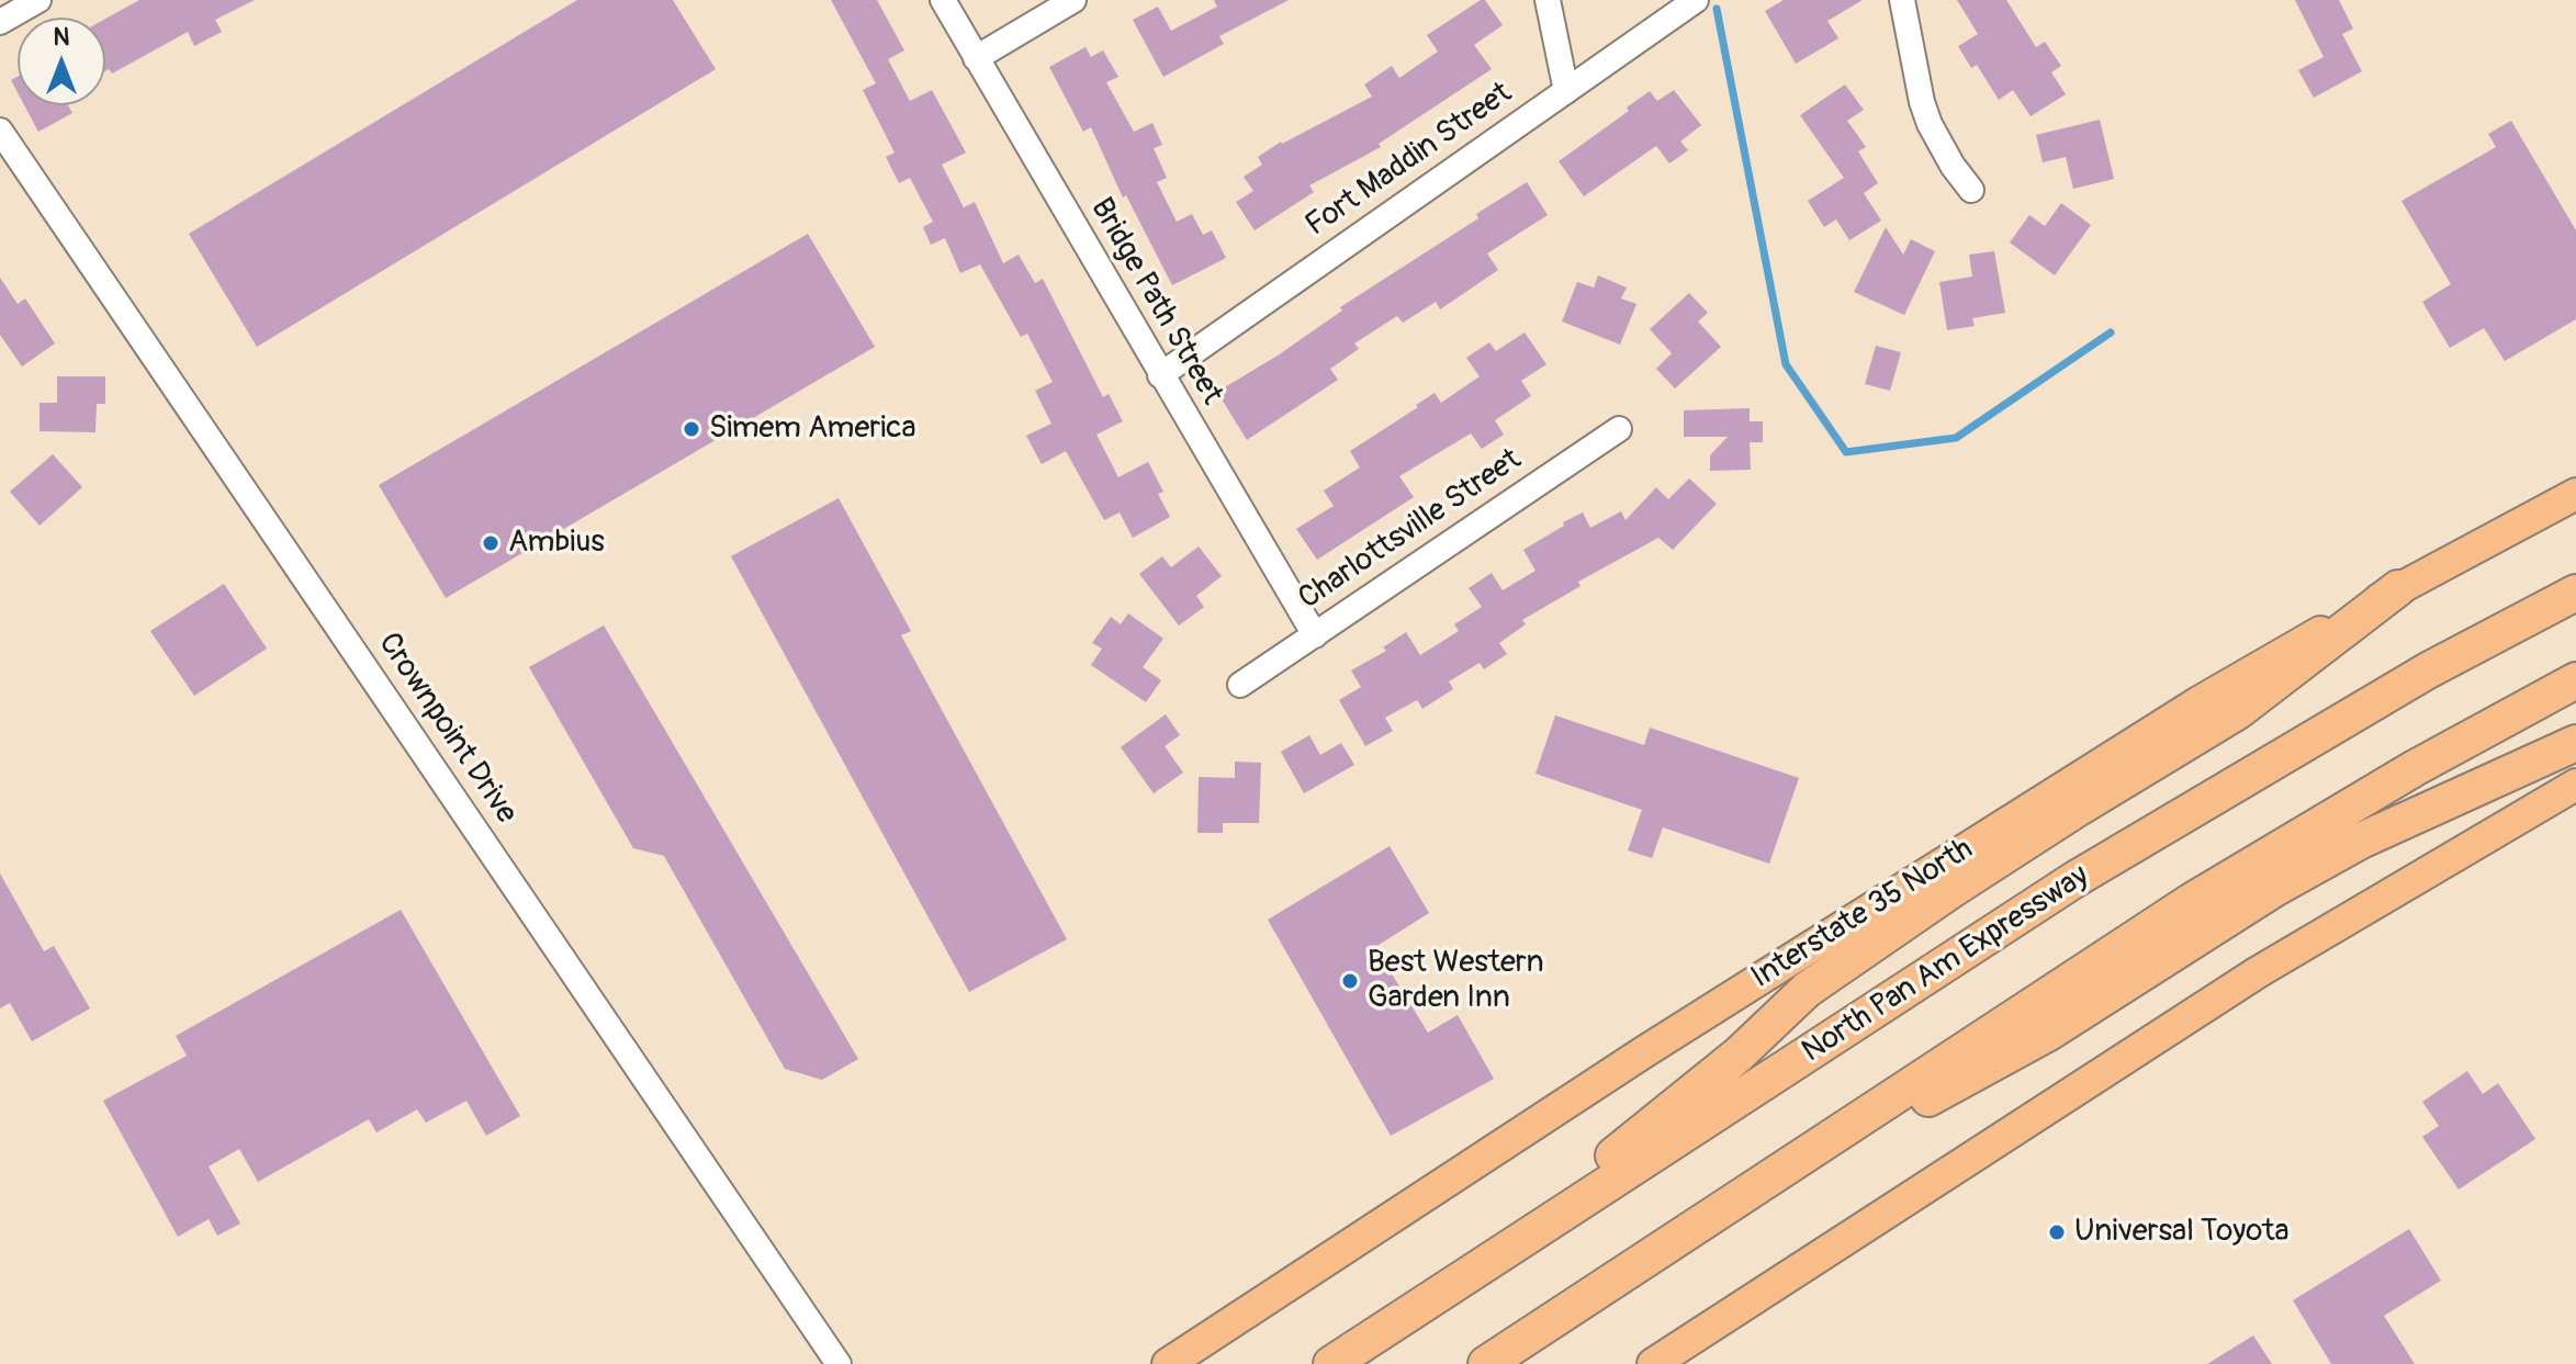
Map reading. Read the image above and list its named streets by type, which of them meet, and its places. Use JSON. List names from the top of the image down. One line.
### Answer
{"streets":{"highway":["North Pan Am Expressway"],"main road":["Interstate 35 North"],"street":["Fort Maddin Street","Bridge Path Street","Charlottsville Street","Crownpoint Drive"]},"crossings":[["Fort Maddin Street","Bridge Path Street"],["Bridge Path Street","Charlottsville Street"]],"places":["Simem America","Ambius","Best Western Garden Inn","Universal Toyota"],"north":"top"}
